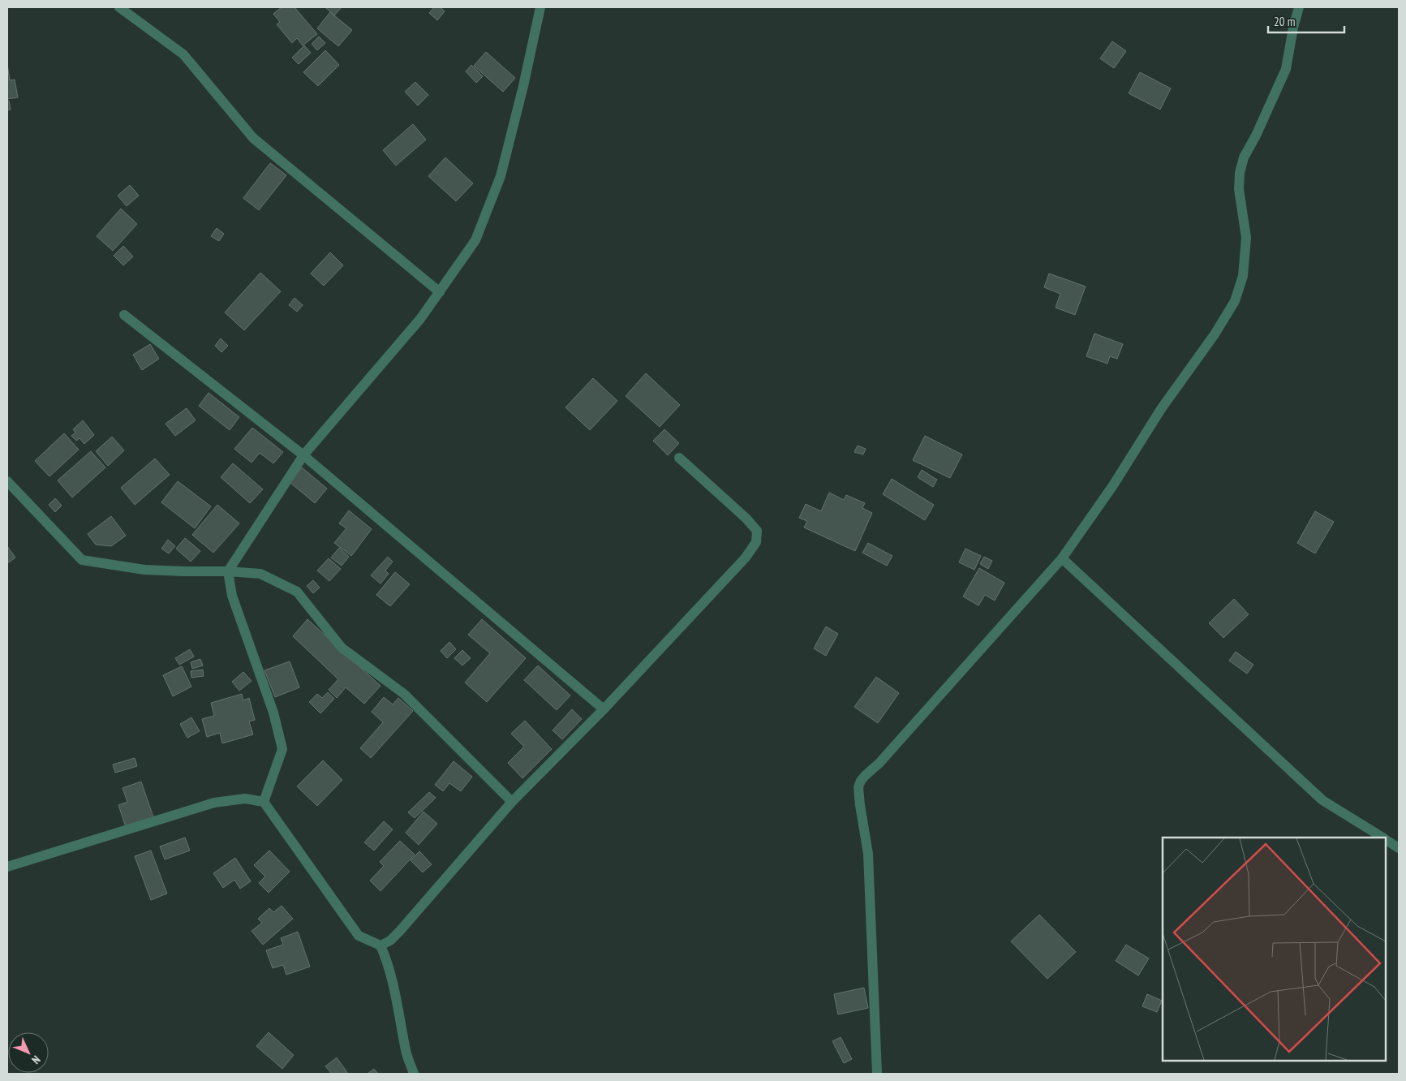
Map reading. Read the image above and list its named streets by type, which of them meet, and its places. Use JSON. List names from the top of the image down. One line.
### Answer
{"scale_bar":"20 m","north":"bottom right"}
